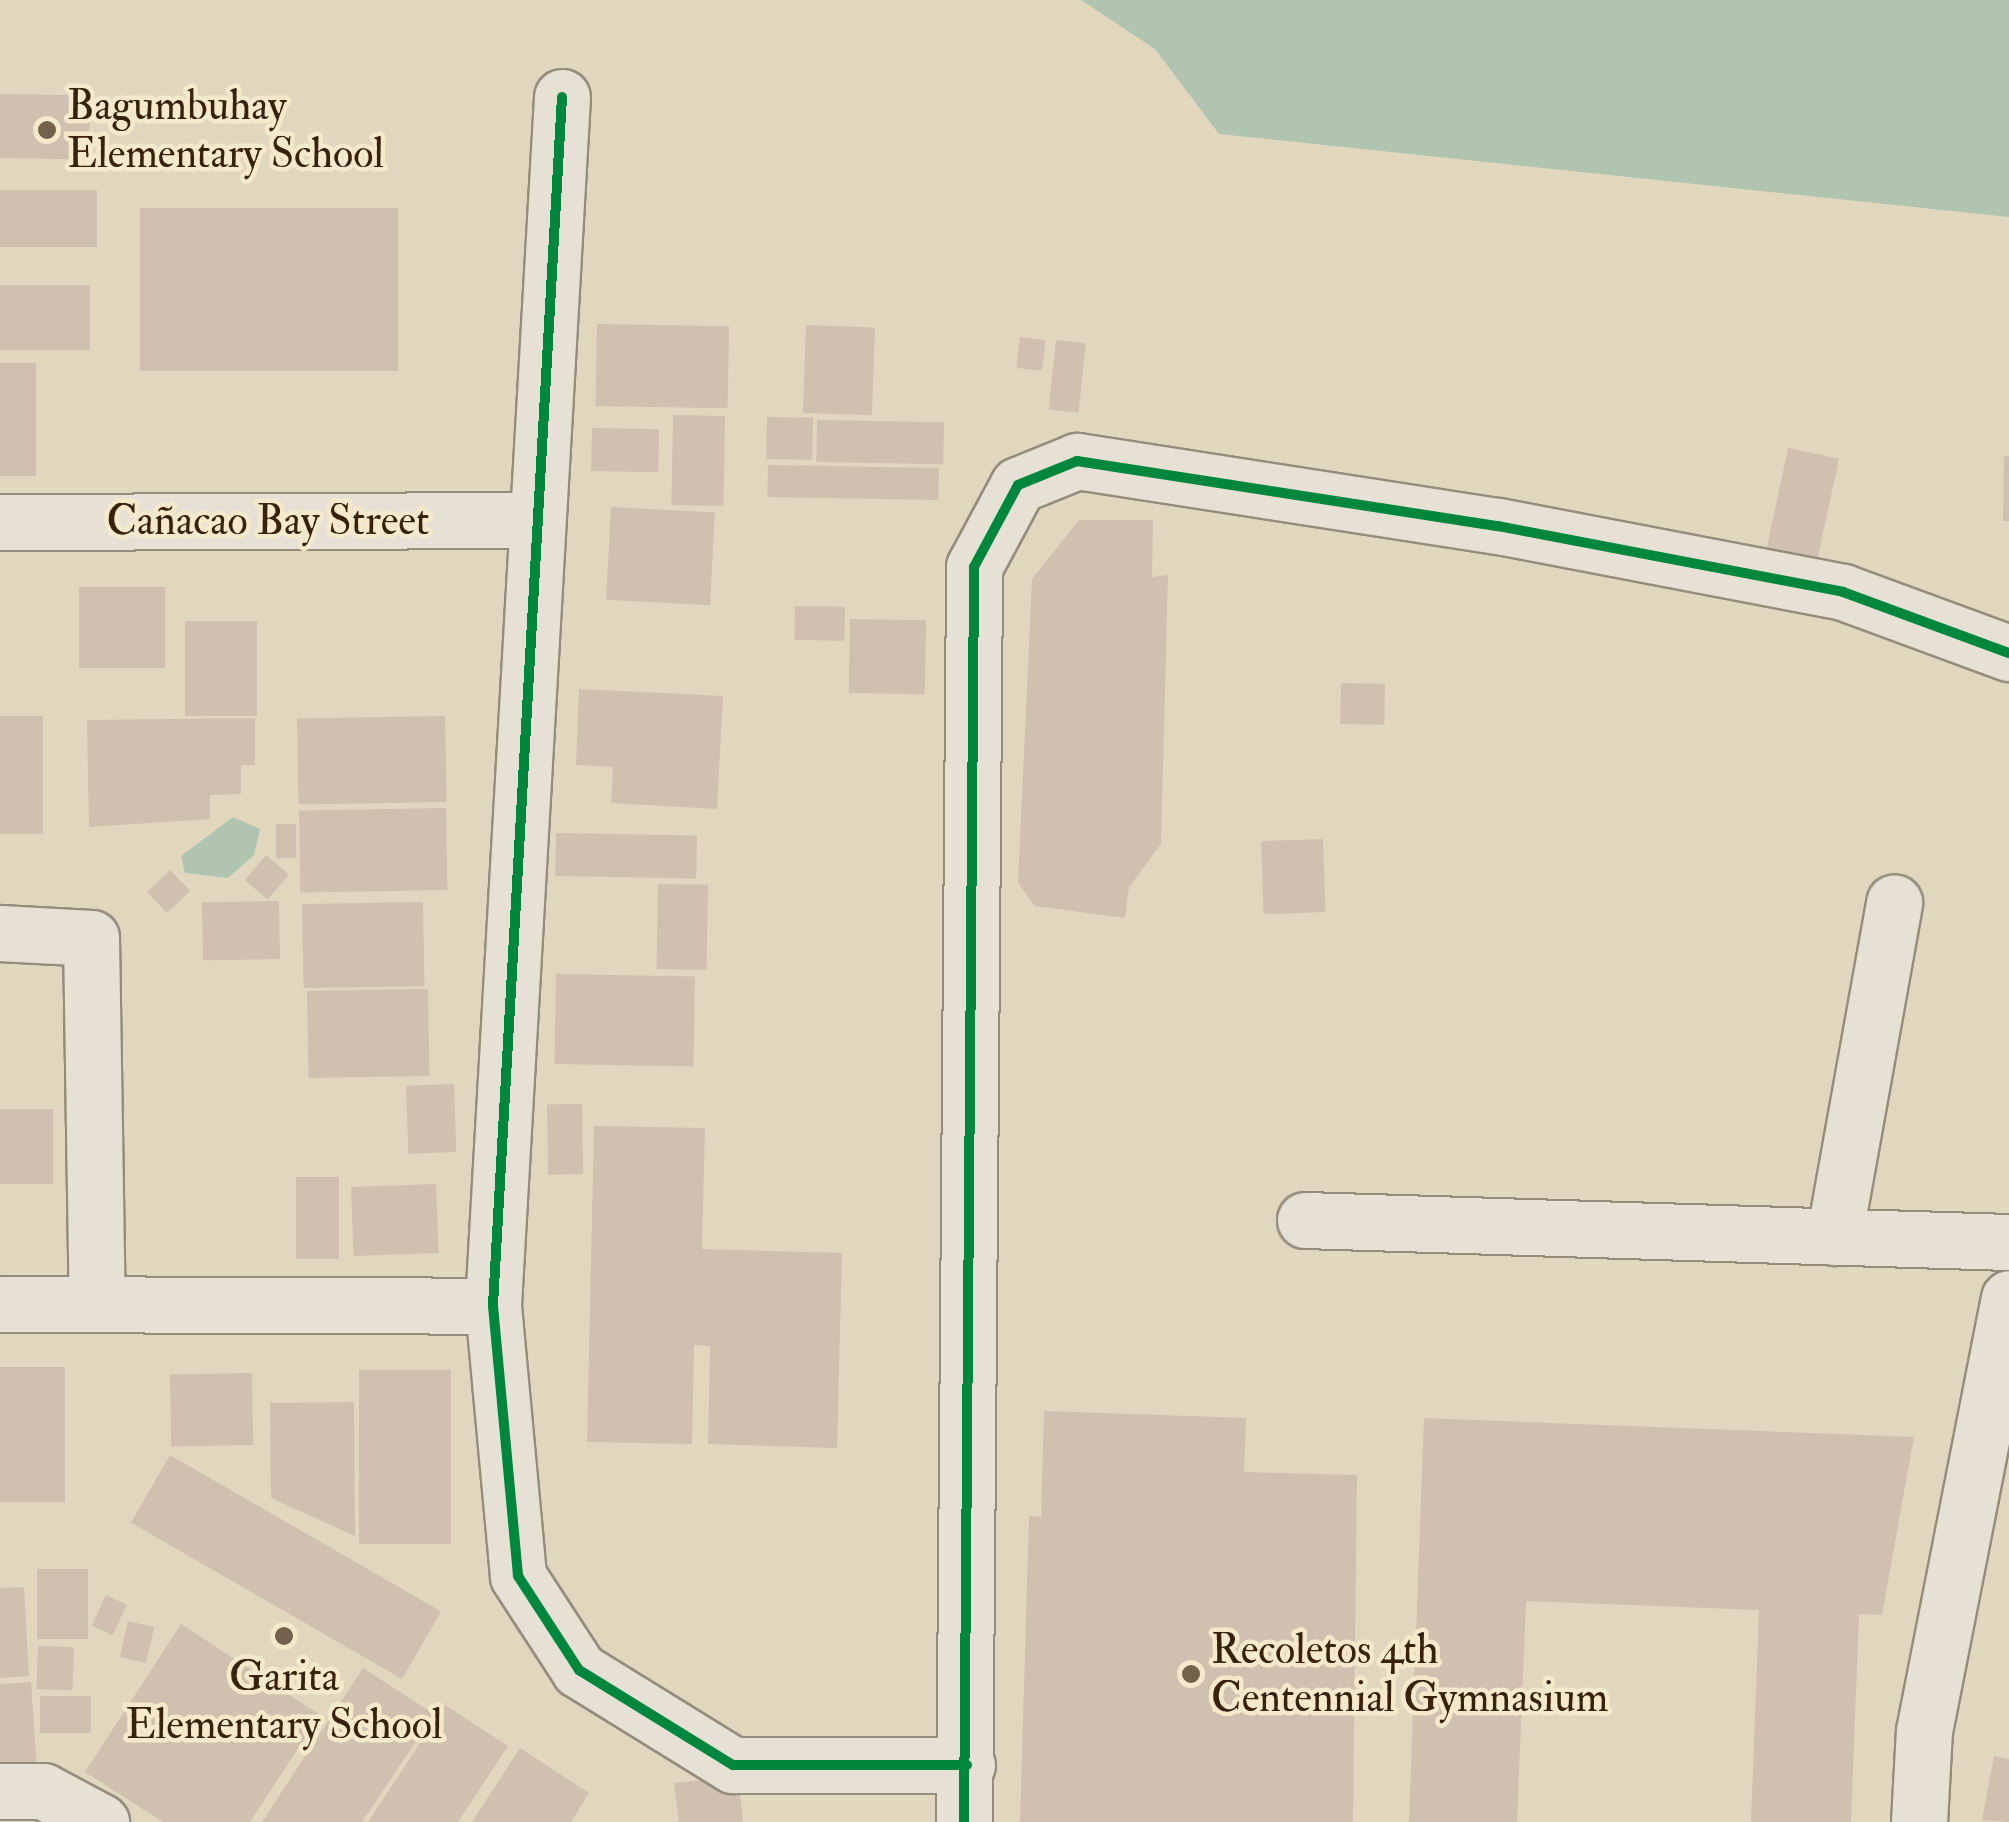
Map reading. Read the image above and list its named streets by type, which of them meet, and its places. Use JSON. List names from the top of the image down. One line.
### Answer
{"streets":{"street":["Cañacao Bay Street"]},"places":["Bagumbuhay Elementary School","Garita Elementary School","Recoletos 4th Centennial Gymnasium"]}
